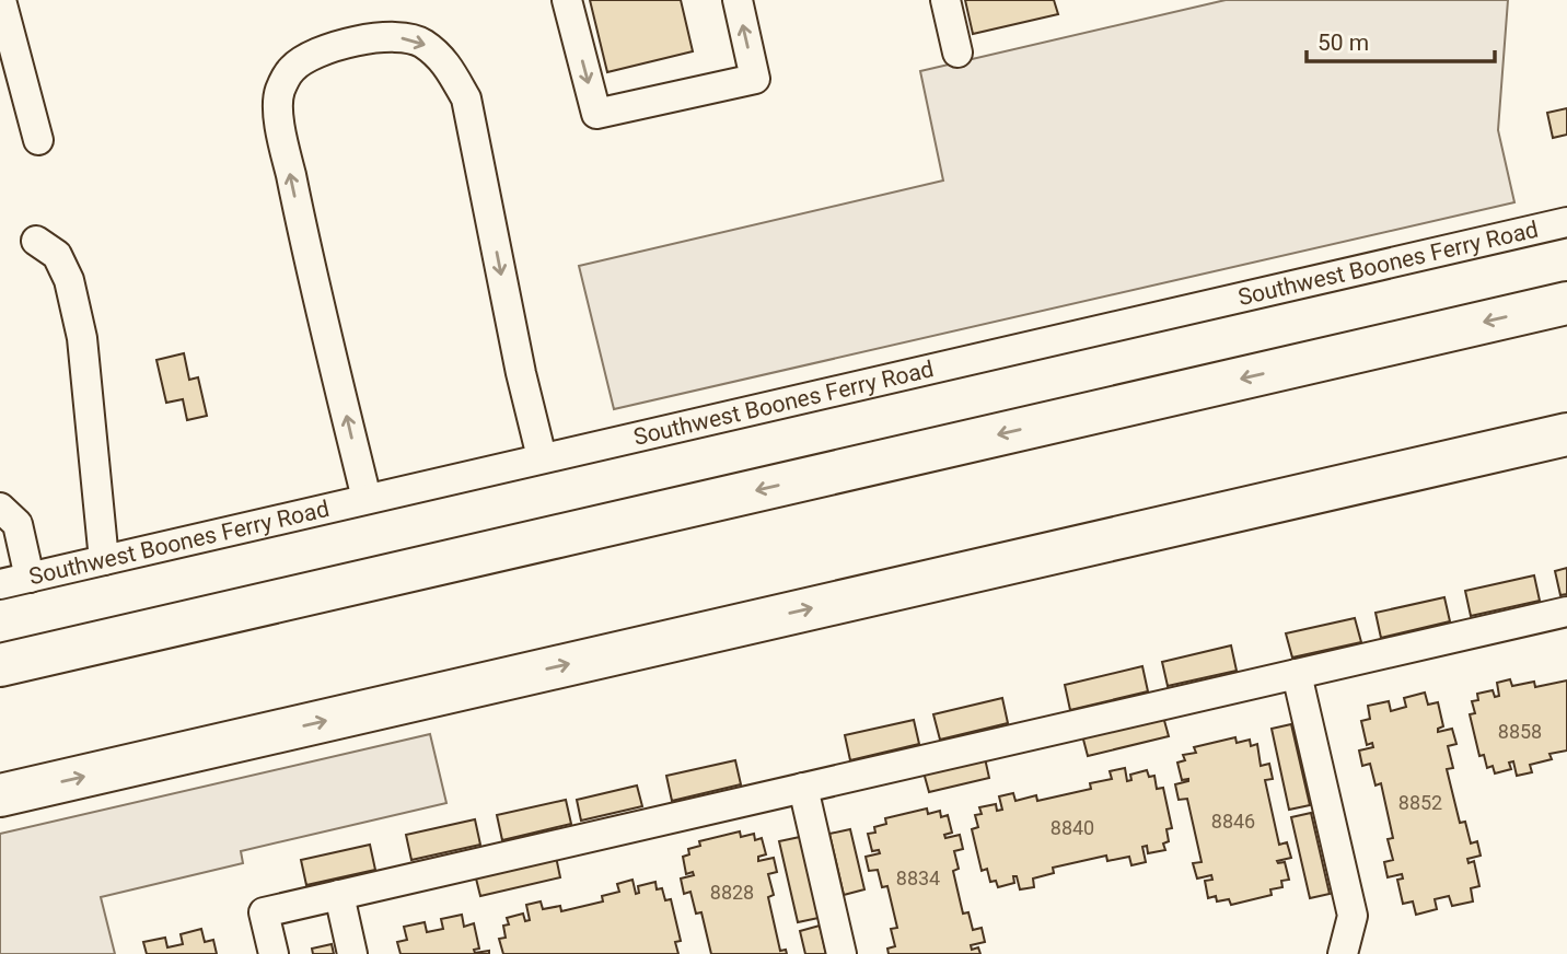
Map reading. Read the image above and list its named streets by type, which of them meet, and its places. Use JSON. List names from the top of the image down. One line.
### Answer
{"streets":{"street":["Southwest Boones Ferry Road"]},"house_numbers":["8858","8852","8846","8840","8834","8828"],"scale_bar":"50 m"}
